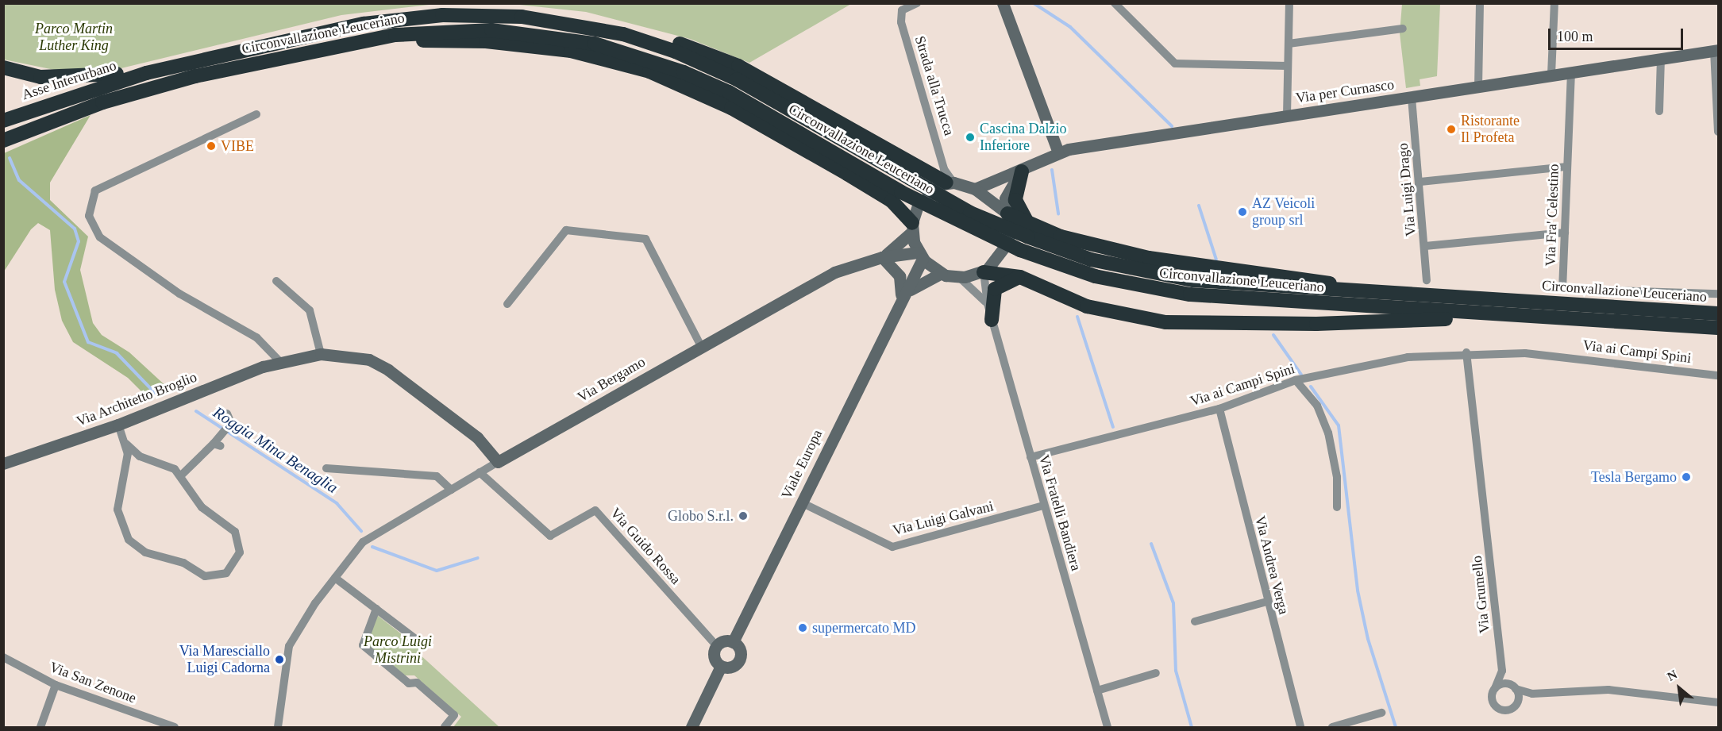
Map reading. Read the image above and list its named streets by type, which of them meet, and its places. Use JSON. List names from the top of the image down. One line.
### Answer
{"streets":{"highway":["Circonvallazione Leuceriano","Asse Interurbano"],"street":["Strada alla Trucca","Via per Curnasco","Via Luigi Drago","Via Fra' Celestino","Via ai Campi Spini","Via Bergamo","Via Architetto Broglio","Viale Europa","Via Fratelli Bandiera","Via Luigi Galvani","Via Guido Rossa","Via Andrea Verga","Via Grumello","Via San Zenone"]},"crossings":[["Circonvallazione Leuceriano","Asse Interurbano"],["Strada alla Trucca","Via per Curnasco"],["Strada alla Trucca","Via Bergamo"],["Strada alla Trucca","Viale Europa"],["Strada alla Trucca","Via Fratelli Bandiera"],["Via per Curnasco","Via Luigi Drago"],["Via per Curnasco","Via Fra' Celestino"],["Via per Curnasco","Via Bergamo"],["Via per Curnasco","Viale Europa"],["Via per Curnasco","Via Fratelli Bandiera"],["Via ai Campi Spini","Via Fratelli Bandiera"],["Via ai Campi Spini","Via Andrea Verga"],["Via ai Campi Spini","Via Grumello"],["Via Bergamo","Via Architetto Broglio"],["Via Bergamo","Viale Europa"],["Via Bergamo","Via Fratelli Bandiera"],["Via Bergamo","Via Guido Rossa"],["Viale Europa","Via Fratelli Bandiera"],["Viale Europa","Via Luigi Galvani"],["Viale Europa","Via Guido Rossa"],["Via Fratelli Bandiera","Via Luigi Galvani"]],"water":["Roggia Mina Benaglia"],"parks":["Parco Martin Luther King","Parco Luigi Mistrini"],"places":["Ristorante Il Profeta","Cascina Dalzio Inferiore","VIBE","AZ Veicoli group srl","Tesla Bergamo","Globo S.r.l.","supermercato MD","Via Maresciallo Luigi Cadorna"],"scale_bar":"100 m","north":"top left"}
